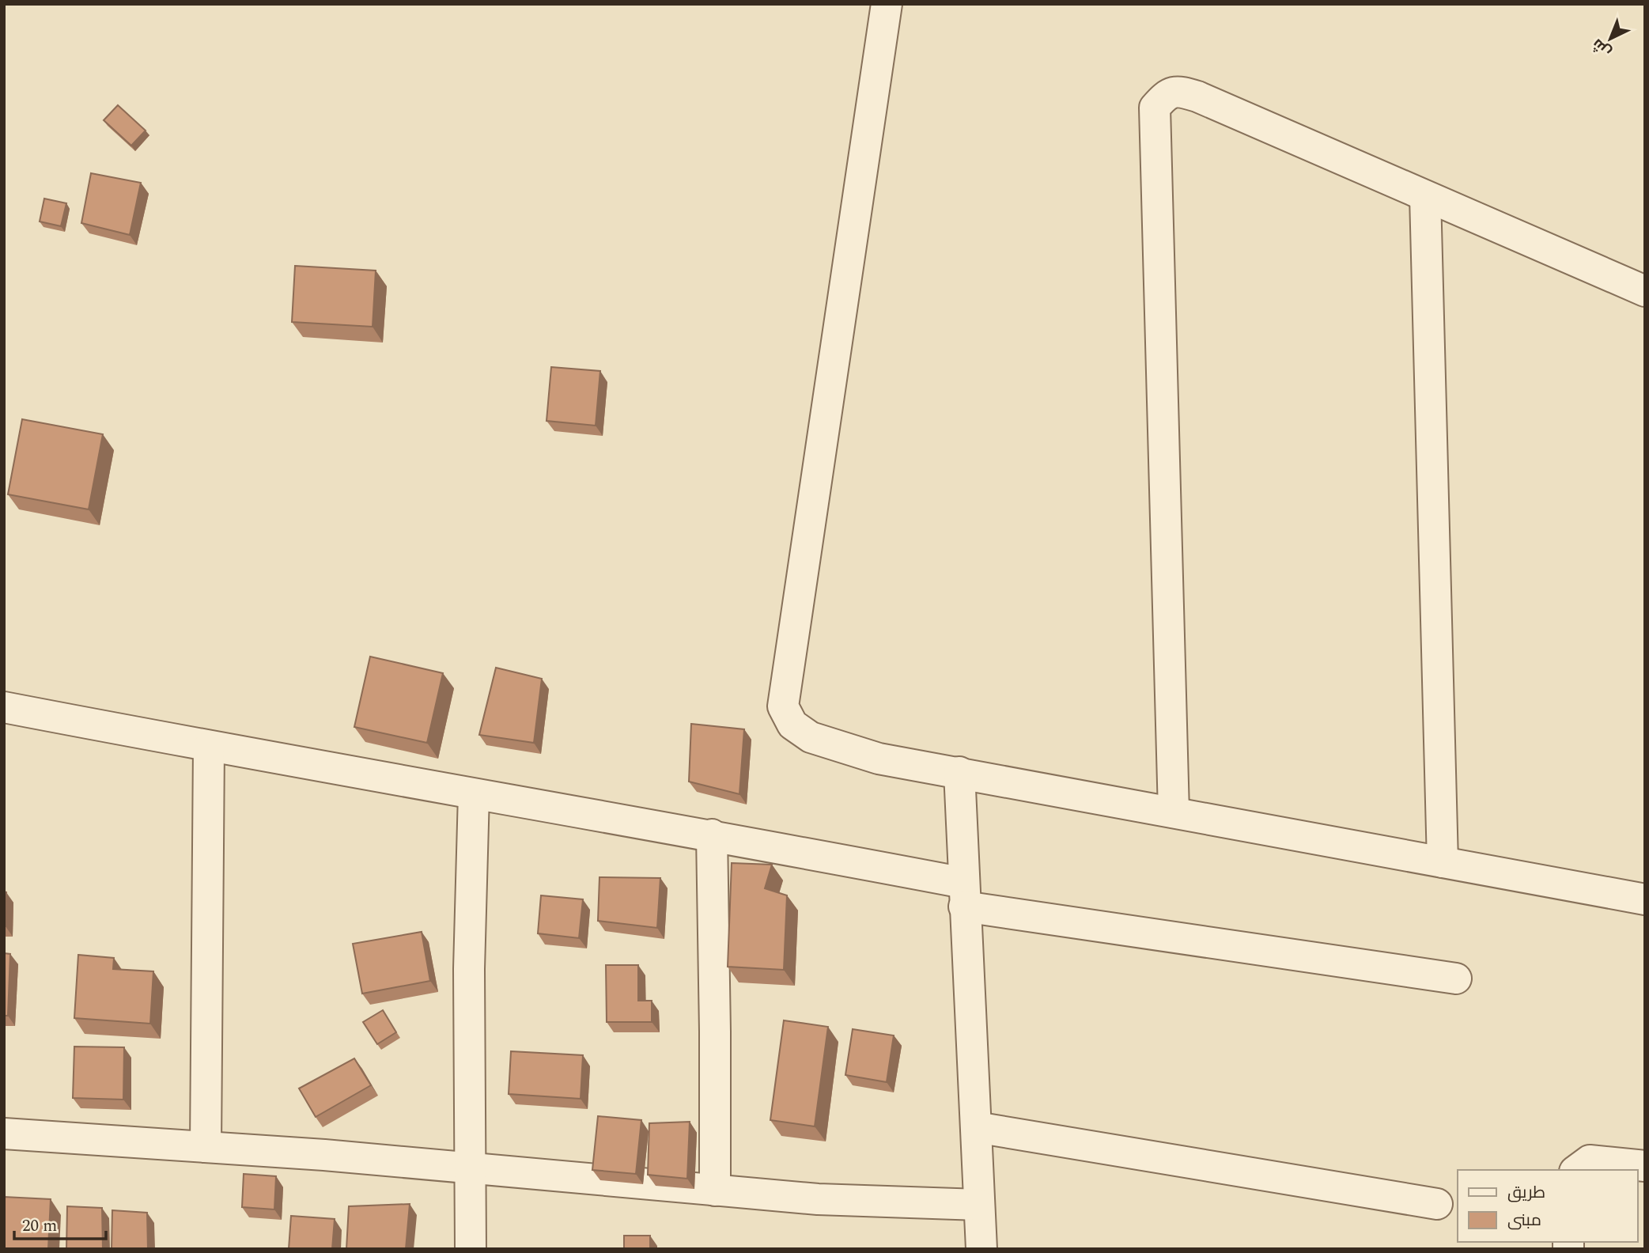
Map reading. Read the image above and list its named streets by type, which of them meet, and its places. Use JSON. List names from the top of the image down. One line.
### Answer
{"legend":["طريق","مبنى"],"scale_bar":"20 m","north":"bottom left"}
